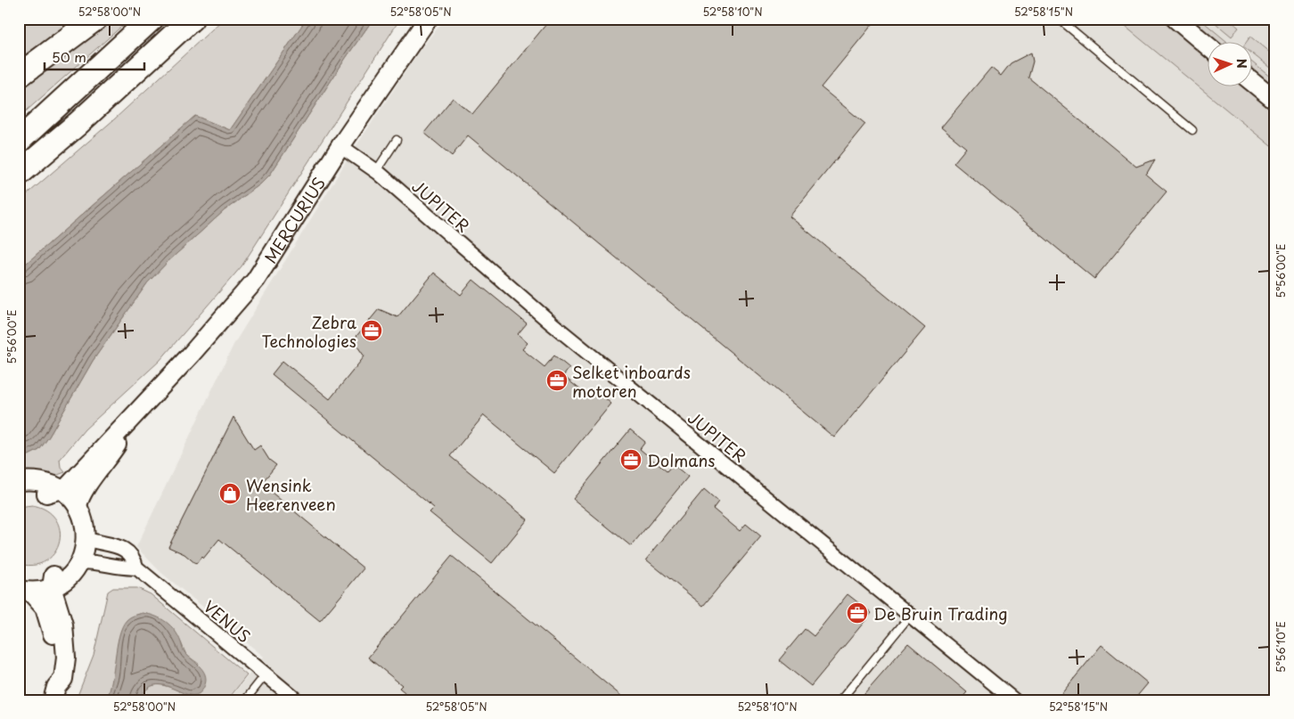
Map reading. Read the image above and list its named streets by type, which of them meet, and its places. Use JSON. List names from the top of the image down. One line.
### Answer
{"streets":{"main road":["MERCURIUS"],"street":["JUPITER","VENUS"]},"crossings":[["JUPITER","MERCURIUS"]],"places":{"office":["Zebra Technologies","Selket inboards motoren","Dolmans","De Bruin Trading"],"shop":["Wensink Heerenveen"]},"scale_bar":"50 m","north":"right","coordinates":["52°58'00\"N","52°58'05\"N","52°58'10\"N","52°58'15\"N","5°56'00\"E","5°56'10\"E"]}
